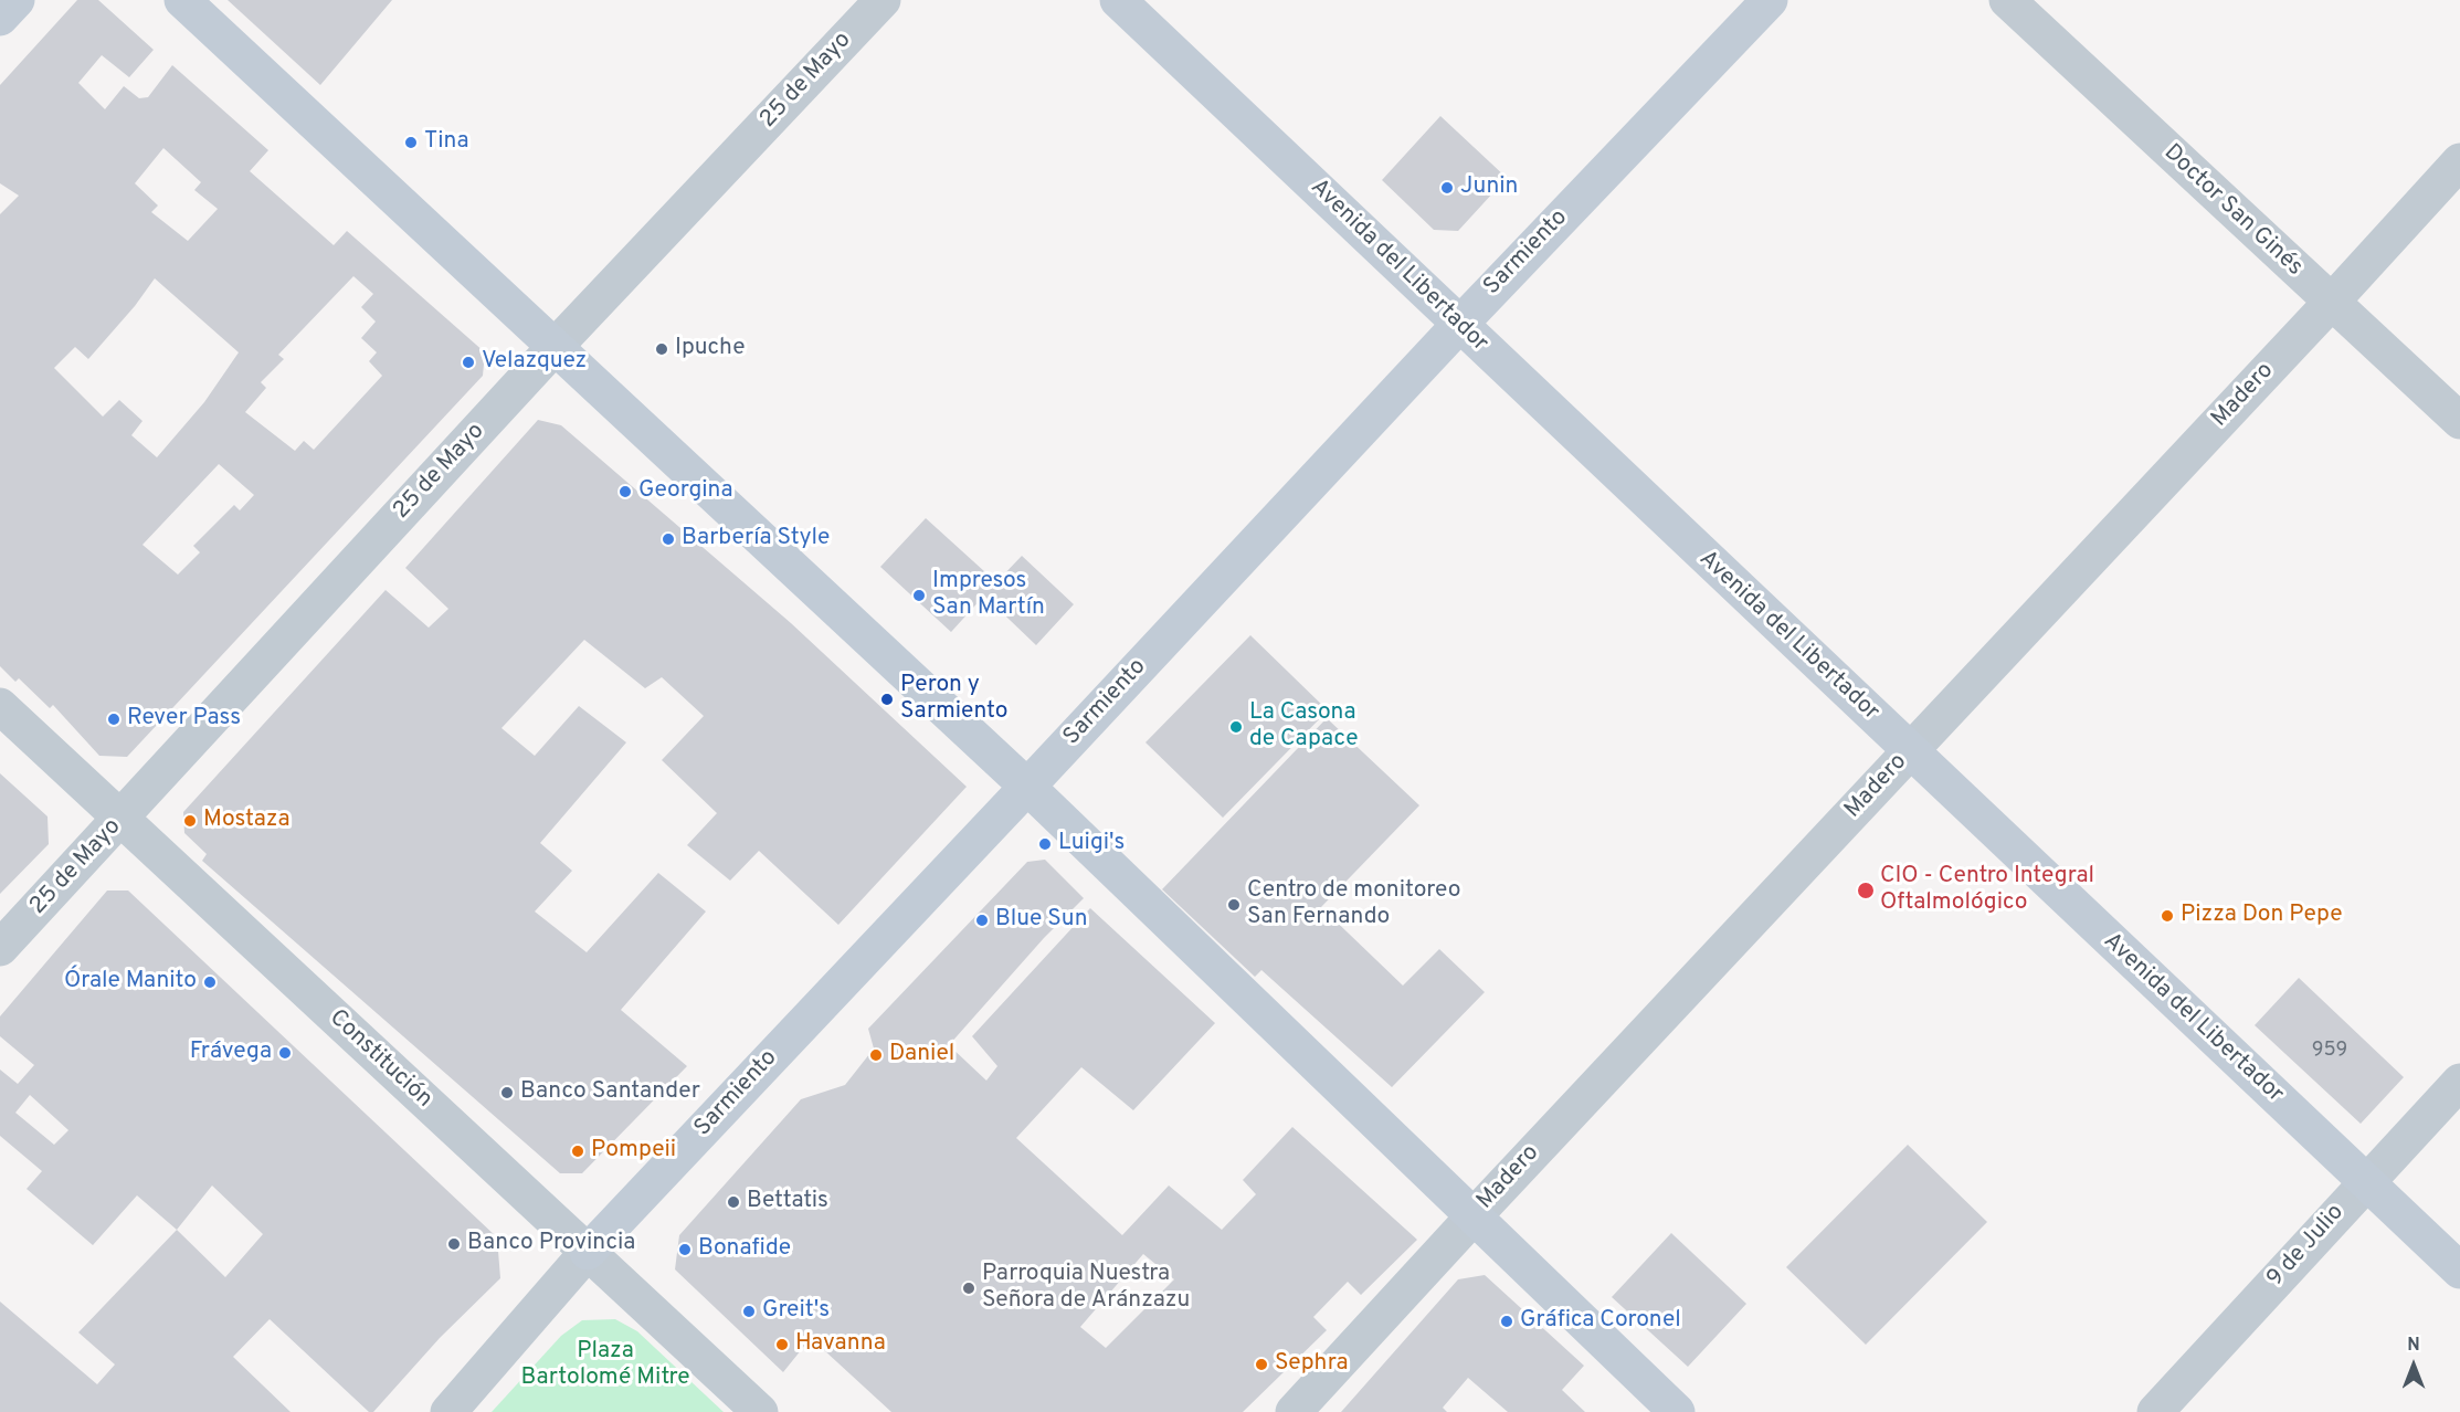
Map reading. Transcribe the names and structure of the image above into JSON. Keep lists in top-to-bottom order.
{
  "streets": {
    "main road": ["Sarmiento", "Avenida del Libertador"],
    "street": [
      "25 de Mayo",
      "Doctor San Ginés",
      "Madero",
      "Constitución",
      "9 de Julio"
    ]
  },
  "crossings": [
    ["25 de Mayo", "Constitución"],
    ["Doctor San Ginés", "Madero"],
    ["Sarmiento", "Avenida del Libertador"],
    ["Sarmiento", "Constitución"],
    ["Avenida del Libertador", "Madero"],
    ["Avenida del Libertador", "9 de Julio"]
  ],
  "parks": ["Plaza Bartolomé Mitre"],
  "places": [
    "Tina",
    "Junin",
    "Ipuche",
    "Velazquez",
    "Georgina",
    "Barbería Style",
    "Impresos San Martín",
    "Peron y Sarmiento",
    "Rever Pass",
    "La Casona de Capace",
    "Mostaza",
    "Luigi's",
    "CIO - Centro Integral Oftalmológico",
    "Centro de monitoreo San Fernando",
    "Pizza Don Pepe",
    "Blue Sun",
    "Órale Manito",
    "Frávega",
    "Daniel",
    "Banco Santander",
    "Pompeii",
    "Bettatis",
    "Banco Provincia",
    "Bonafide",
    "Parroquia Nuestra Señora de Aránzazu",
    "Greit's",
    "Gráfica Coronel",
    "Havanna",
    "Sephra"
  ],
  "house_numbers": ["959"],
  "north": "top"
}
